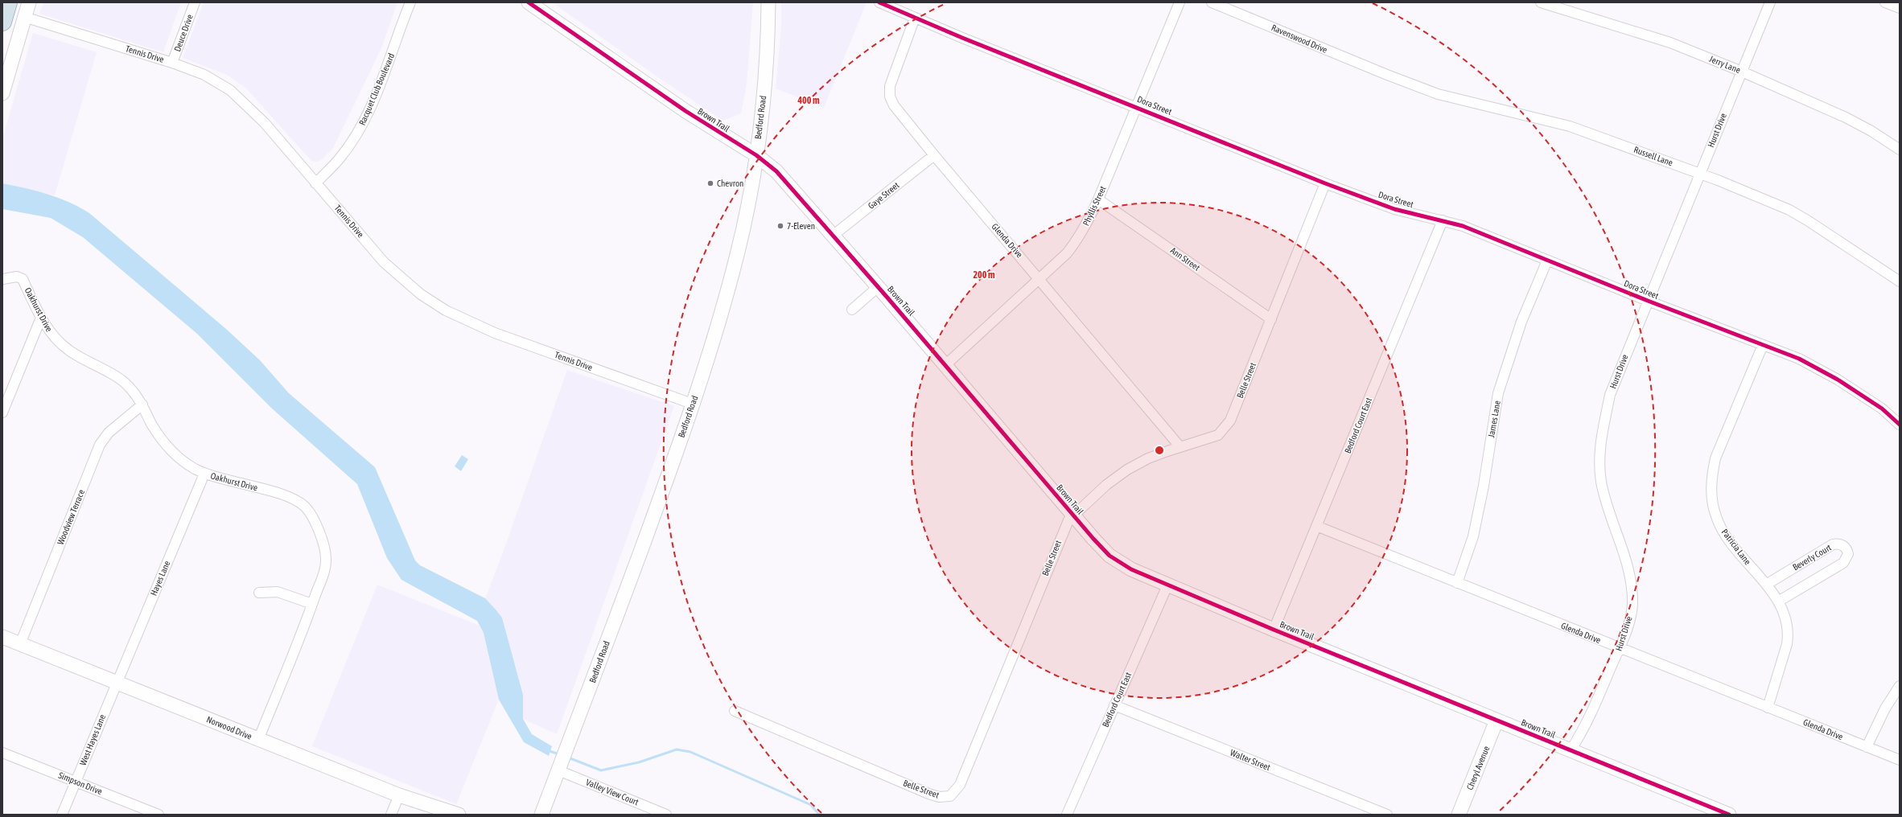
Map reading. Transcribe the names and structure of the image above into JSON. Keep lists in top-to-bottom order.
{
  "streets": {
    "street": [
      "Deuce Drive",
      "Ravenswood Drive",
      "Tennis Drive",
      "Jerry Lane",
      "Racquet Club Boulevard",
      "Dora Street",
      "Bedford Road",
      "Brown Trail",
      "Hurst Drive",
      "Russell Lane",
      "Gaye Street",
      "Phyllis Street",
      "Glenda Drive",
      "Ann Street",
      "Oakhurst Drive",
      "Belle Street",
      "James Lane",
      "Bedford Court East",
      "Woodview Terrace",
      "Patricia Lane",
      "Beverly Court",
      "Hayes Lane",
      "Norwood Drive",
      "West Hayes Lane",
      "Walter Street",
      "Cheryl Avenue",
      "Simpson Drive",
      "Valley View Court"
    ]
  },
  "crossings": [
    ["Deuce Drive", "Tennis Drive"],
    ["Ravenswood Drive", "Russell Lane"],
    ["Tennis Drive", "Racquet Club Boulevard"],
    ["Tennis Drive", "Bedford Road"],
    ["Jerry Lane", "Hurst Drive"],
    ["Dora Street", "Hurst Drive"],
    ["Dora Street", "Phyllis Street"],
    ["Dora Street", "Glenda Drive"],
    ["Dora Street", "Belle Street"],
    ["Dora Street", "James Lane"],
    ["Dora Street", "Bedford Court East"],
    ["Dora Street", "Patricia Lane"],
    ["Bedford Road", "Brown Trail"],
    ["Bedford Road", "Valley View Court"],
    ["Brown Trail", "Hurst Drive"],
    ["Brown Trail", "Gaye Street"],
    ["Brown Trail", "Phyllis Street"],
    ["Brown Trail", "Belle Street"],
    ["Brown Trail", "Bedford Court East"],
    ["Brown Trail", "Cheryl Avenue"],
    ["Hurst Drive", "Russell Lane"],
    ["Hurst Drive", "Glenda Drive"],
    ["Gaye Street", "Glenda Drive"],
    ["Phyllis Street", "Glenda Drive"],
    ["Phyllis Street", "Ann Street"],
    ["Glenda Drive", "Belle Street"],
    ["Glenda Drive", "James Lane"],
    ["Glenda Drive", "Bedford Court East"],
    ["Glenda Drive", "Patricia Lane"],
    ["Ann Street", "Belle Street"],
    ["Oakhurst Drive", "Woodview Terrace"],
    ["Oakhurst Drive", "Hayes Lane"],
    ["Oakhurst Drive", "Norwood Drive"],
    ["Bedford Court East", "Walter Street"],
    ["Woodview Terrace", "Norwood Drive"],
    ["Patricia Lane", "Beverly Court"],
    ["Hayes Lane", "Norwood Drive"],
    ["Hayes Lane", "West Hayes Lane"],
    ["Norwood Drive", "West Hayes Lane"],
    ["West Hayes Lane", "Simpson Drive"]
  ],
  "places": ["Chevron", "7-Eleven"],
  "rings": ["400 m", "200 m"]
}
